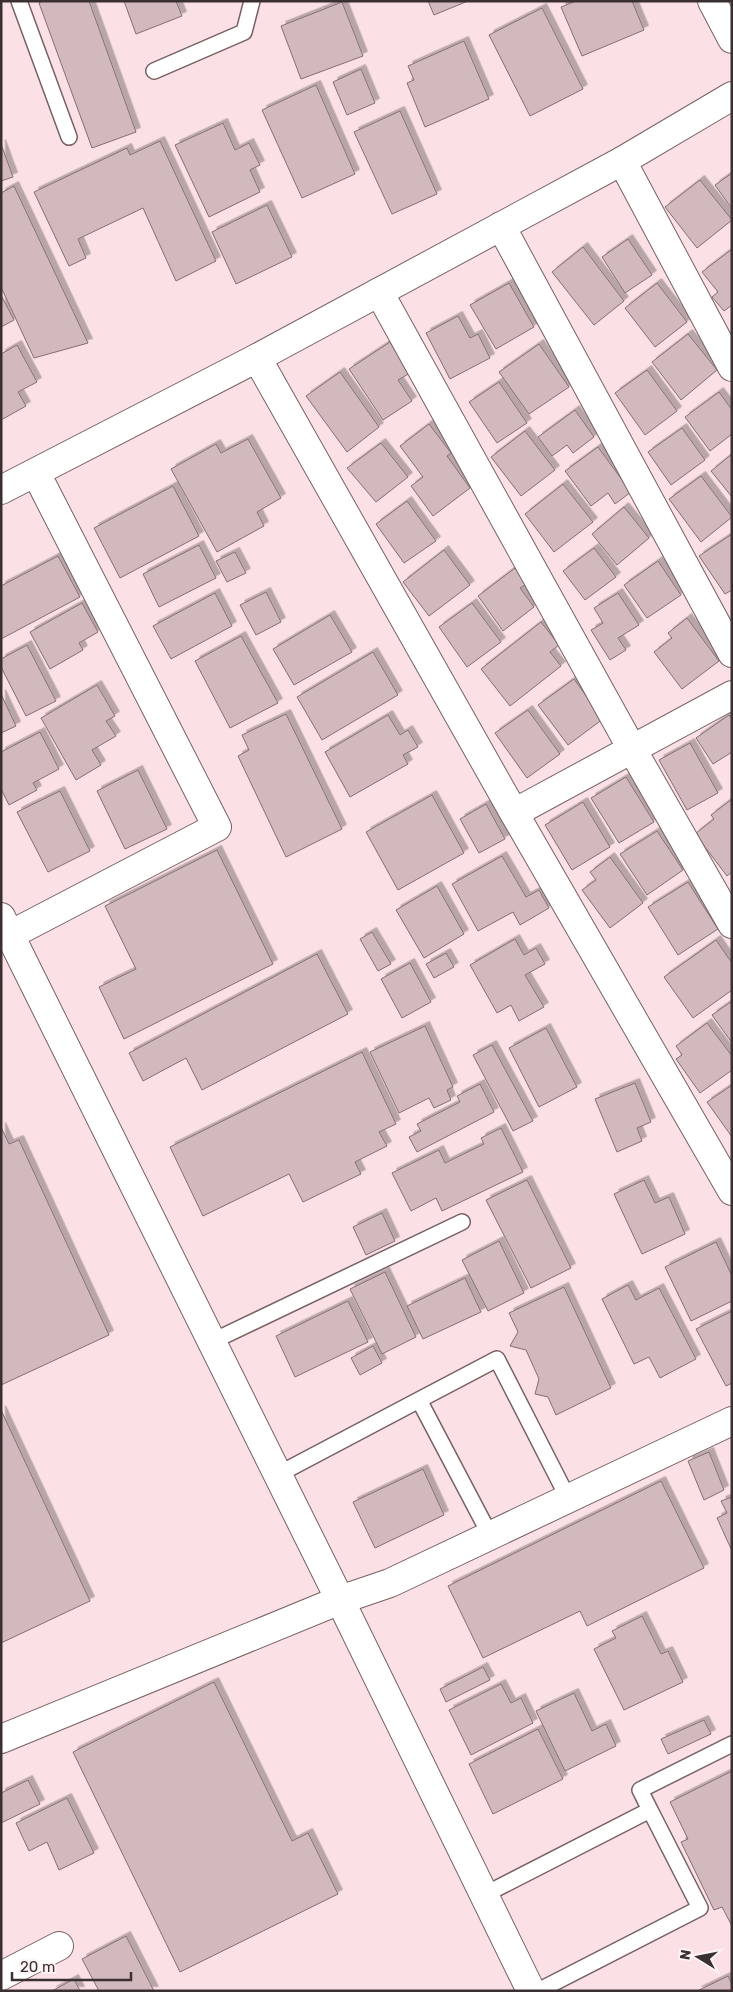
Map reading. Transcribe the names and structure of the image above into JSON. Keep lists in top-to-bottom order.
{
  "scale_bar": "20 m",
  "north": "left"
}
